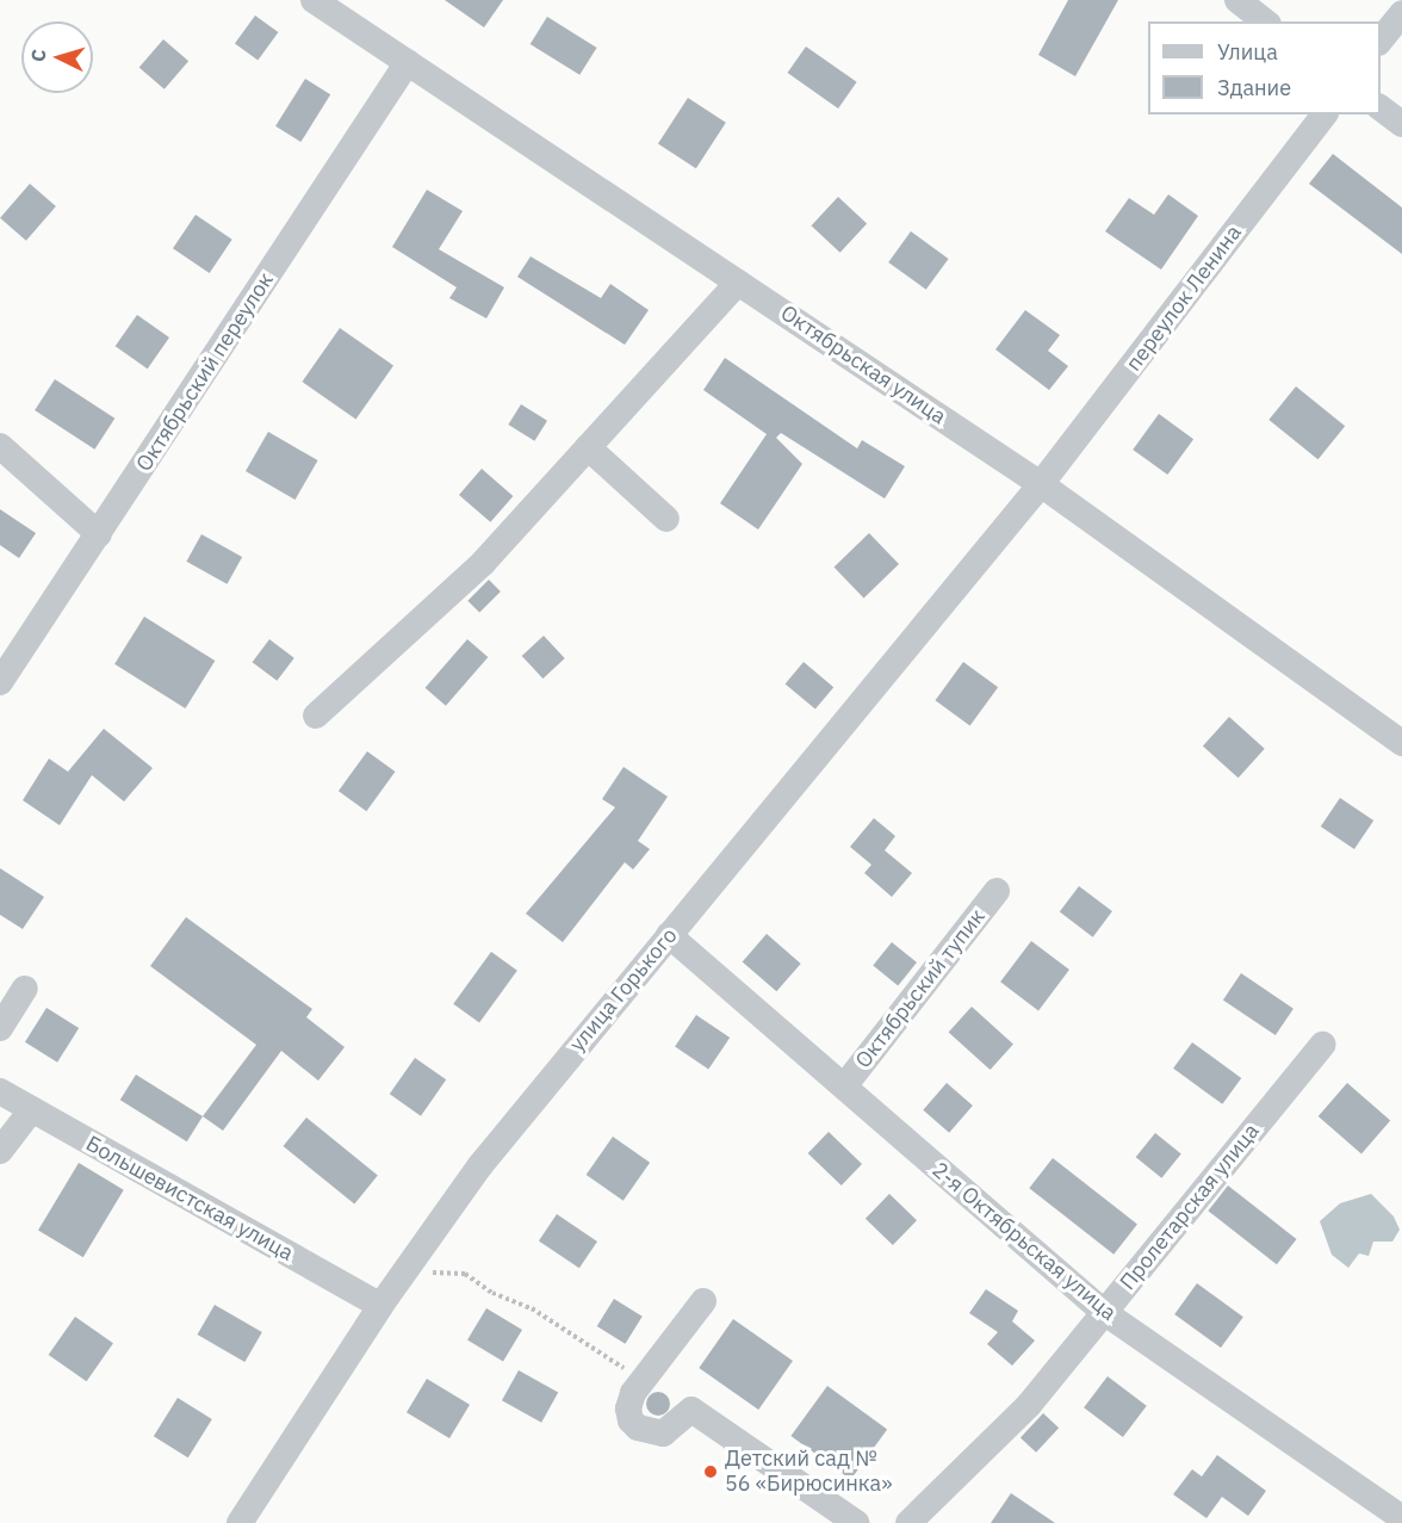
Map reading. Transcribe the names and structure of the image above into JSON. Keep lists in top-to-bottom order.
{
  "streets": {
    "street": [
      "переулок Ленина",
      "Октябрьская улица",
      "Октябрьский переулок",
      "Октябрьский тупик",
      "улица Горького",
      "Большевистская улица",
      "Пролетарская улица",
      "2-я Октябрьская улица"
    ]
  },
  "crossings": [
    ["переулок Ленина", "Октябрьская улица"],
    ["переулок Ленина", "улица Горького"],
    ["Октябрьская улица", "Октябрьский переулок"],
    ["Октябрьская улица", "улица Горького"],
    ["Октябрьский тупик", "2-я Октябрьская улица"],
    ["улица Горького", "Большевистская улица"],
    ["улица Горького", "2-я Октябрьская улица"],
    ["Пролетарская улица", "2-я Октябрьская улица"]
  ],
  "places": ["Детский сад № 56 «Бирюсинка»"],
  "legend": ["Улица", "Здание"],
  "north": "left"
}
